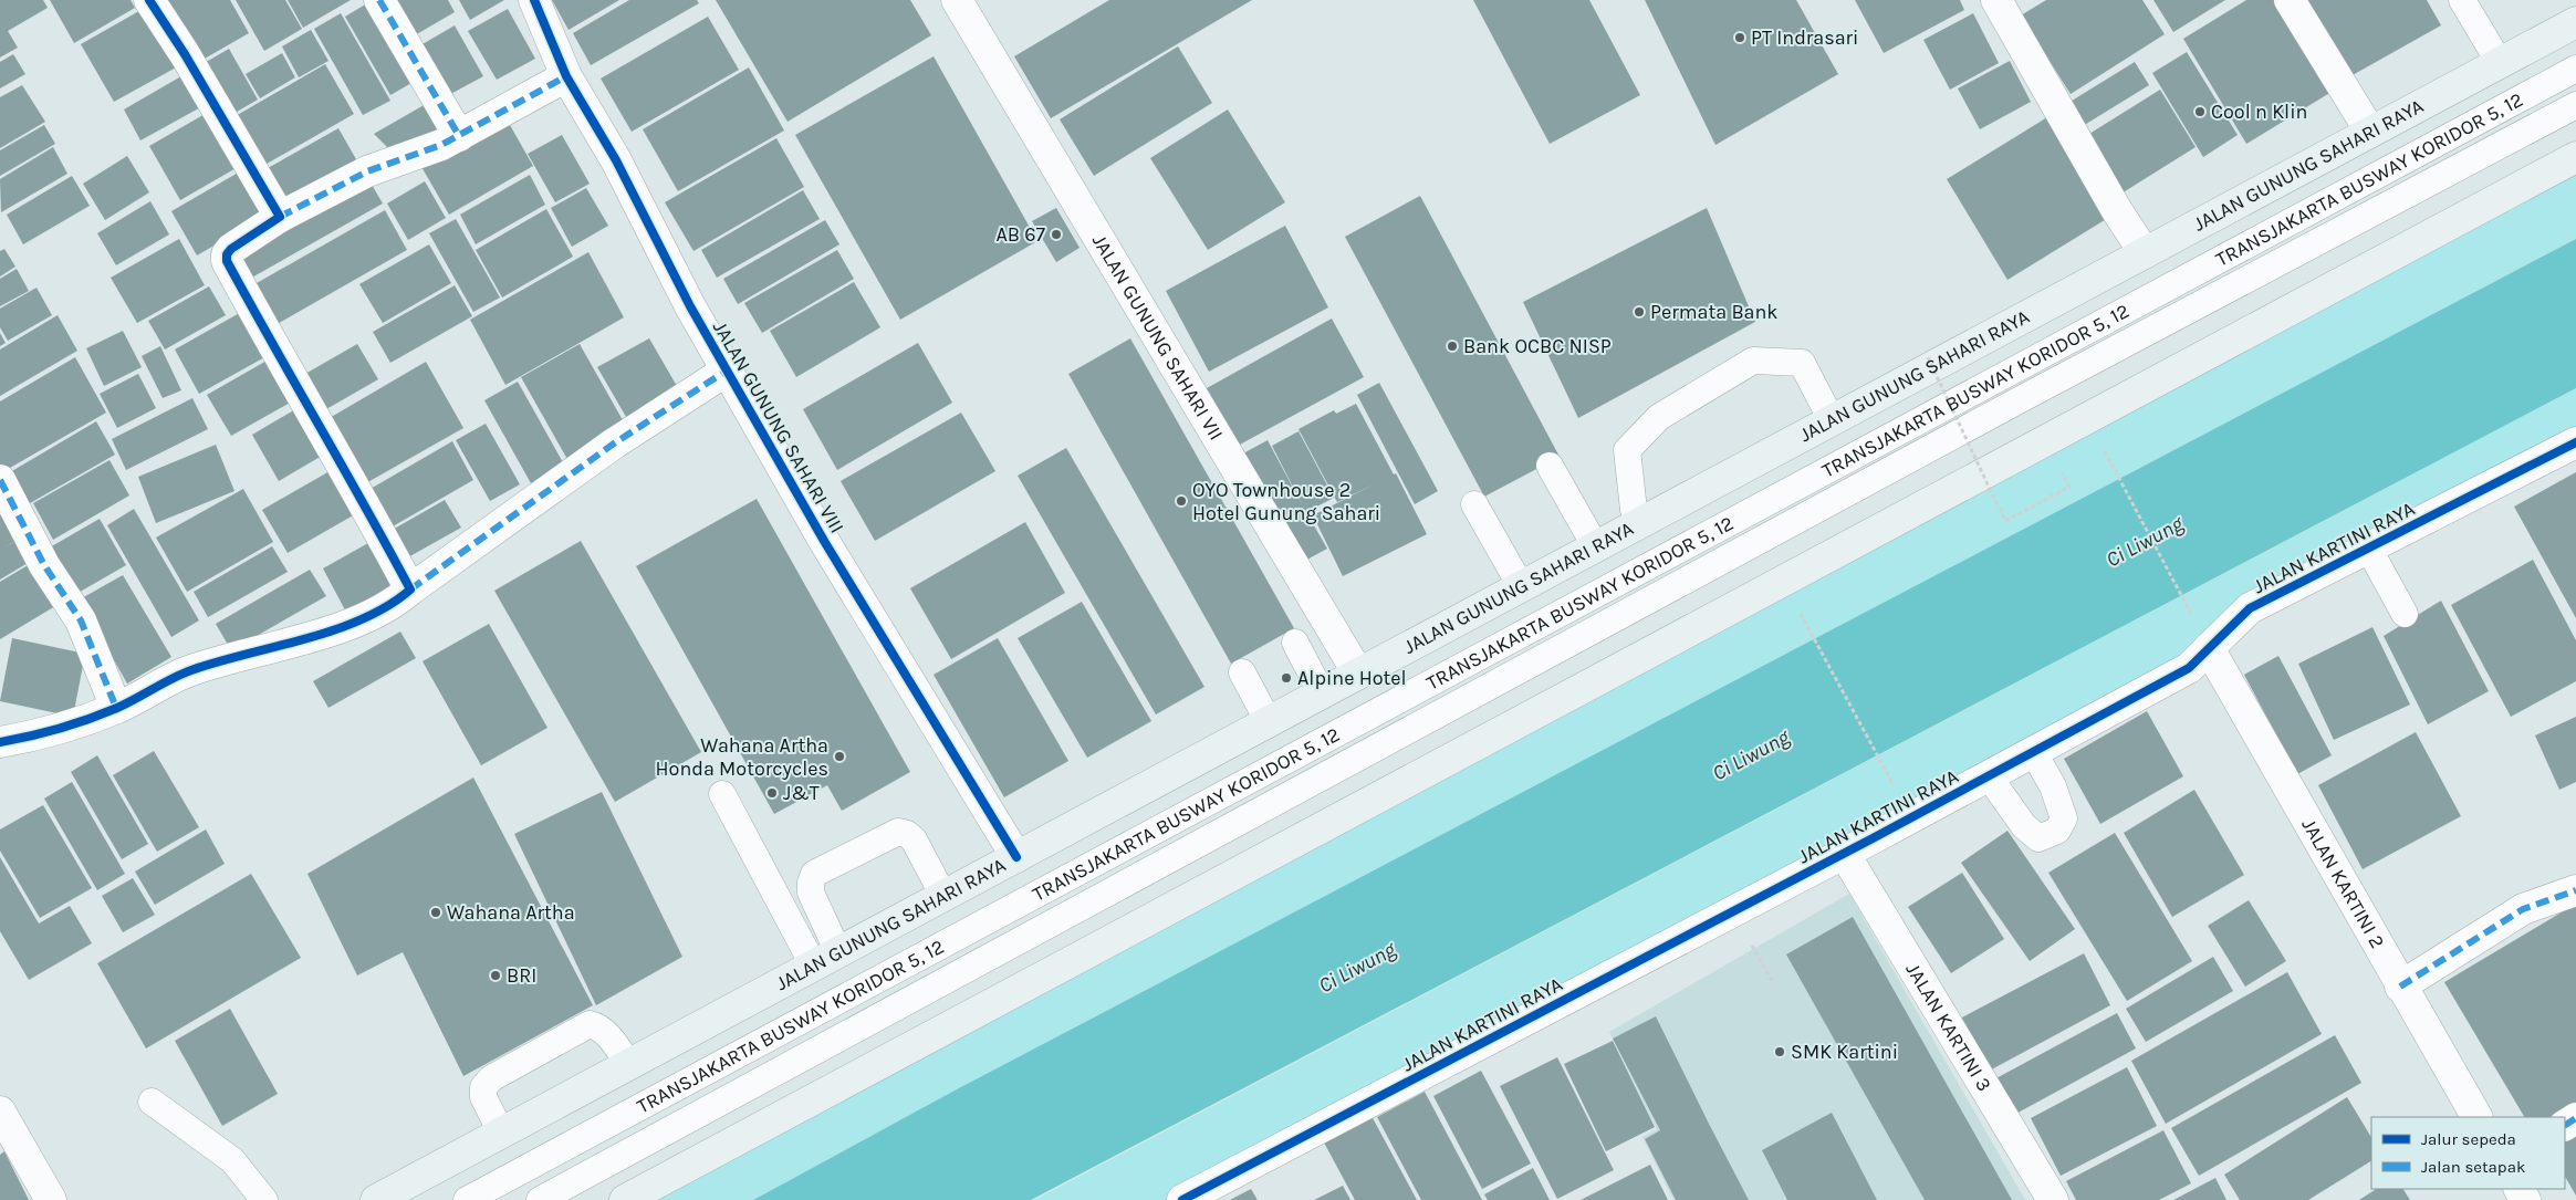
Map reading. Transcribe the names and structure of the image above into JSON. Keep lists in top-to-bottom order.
{
  "streets": {
    "main road": ["JALAN GUNUNG SAHARI RAYA"],
    "street": [
      "JALAN GUNUNG SAHARI VII",
      "JALAN GUNUNG SAHARI VIII",
      "JALAN KARTINI RAYA",
      "JALAN KARTINI 2",
      "JALAN KARTINI 3"
    ],
    "lane": ["TRANSJAKARTA BUSWAY KORIDOR 5, 12"]
  },
  "crossings": [
    ["JALAN GUNUNG SAHARI RAYA", "JALAN GUNUNG SAHARI VII"],
    ["JALAN GUNUNG SAHARI RAYA", "JALAN GUNUNG SAHARI VIII"],
    ["JALAN KARTINI RAYA", "JALAN KARTINI 2"],
    ["JALAN KARTINI RAYA", "JALAN KARTINI 3"]
  ],
  "water": ["Ci Liwung"],
  "places": [
    "PT Indrasari",
    "Cool n Klin",
    "AB 67",
    "Permata Bank",
    "Bank OCBC NISP",
    "OYO Townhouse 2 Hotel Gunung Sahari",
    "Alpine Hotel",
    "Wahana Artha Honda Motorcycles",
    "J&T",
    "Wahana Artha",
    "BRI",
    "SMK Kartini"
  ],
  "legend": ["Jalur sepeda", "Jalan setapak"]
}
